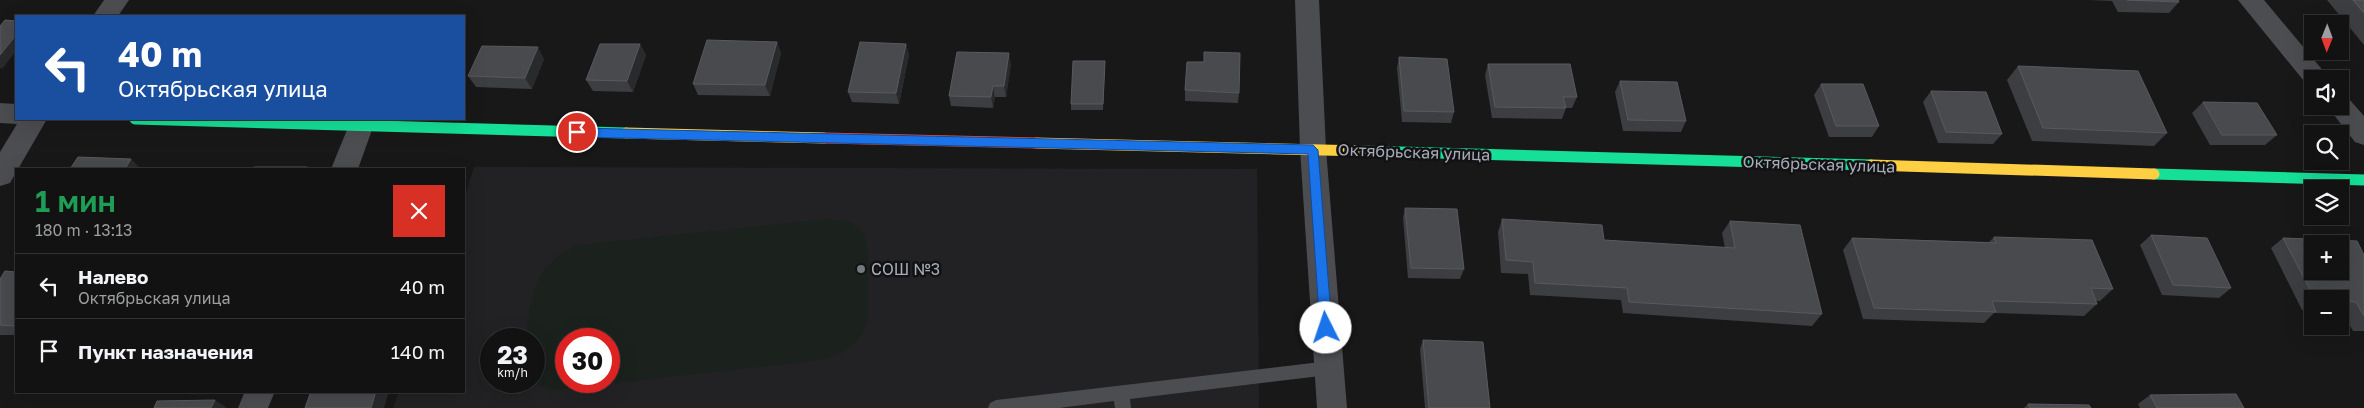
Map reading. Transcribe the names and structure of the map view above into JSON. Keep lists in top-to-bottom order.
{
  "streets": {
    "street": ["Октябрьская улица"]
  },
  "places": ["СОШ №3"],
  "north": "bottom",
  "page": {
    "map_buttons": ["+", "−"],
    "turn": ["40 m", "Октябрьская улица"],
    "heading": ["1 мин", "180 m · 13:13"],
    "list": [
      {
        "name": "Налево",
        "note": "Октябрьская улица",
        "value": "40 m"
      },
      {
        "name": "Пункт назначения",
        "value": "140 m"
      }
    ],
    "speed": "23 km/h",
    "limit": "30"
  }
}
